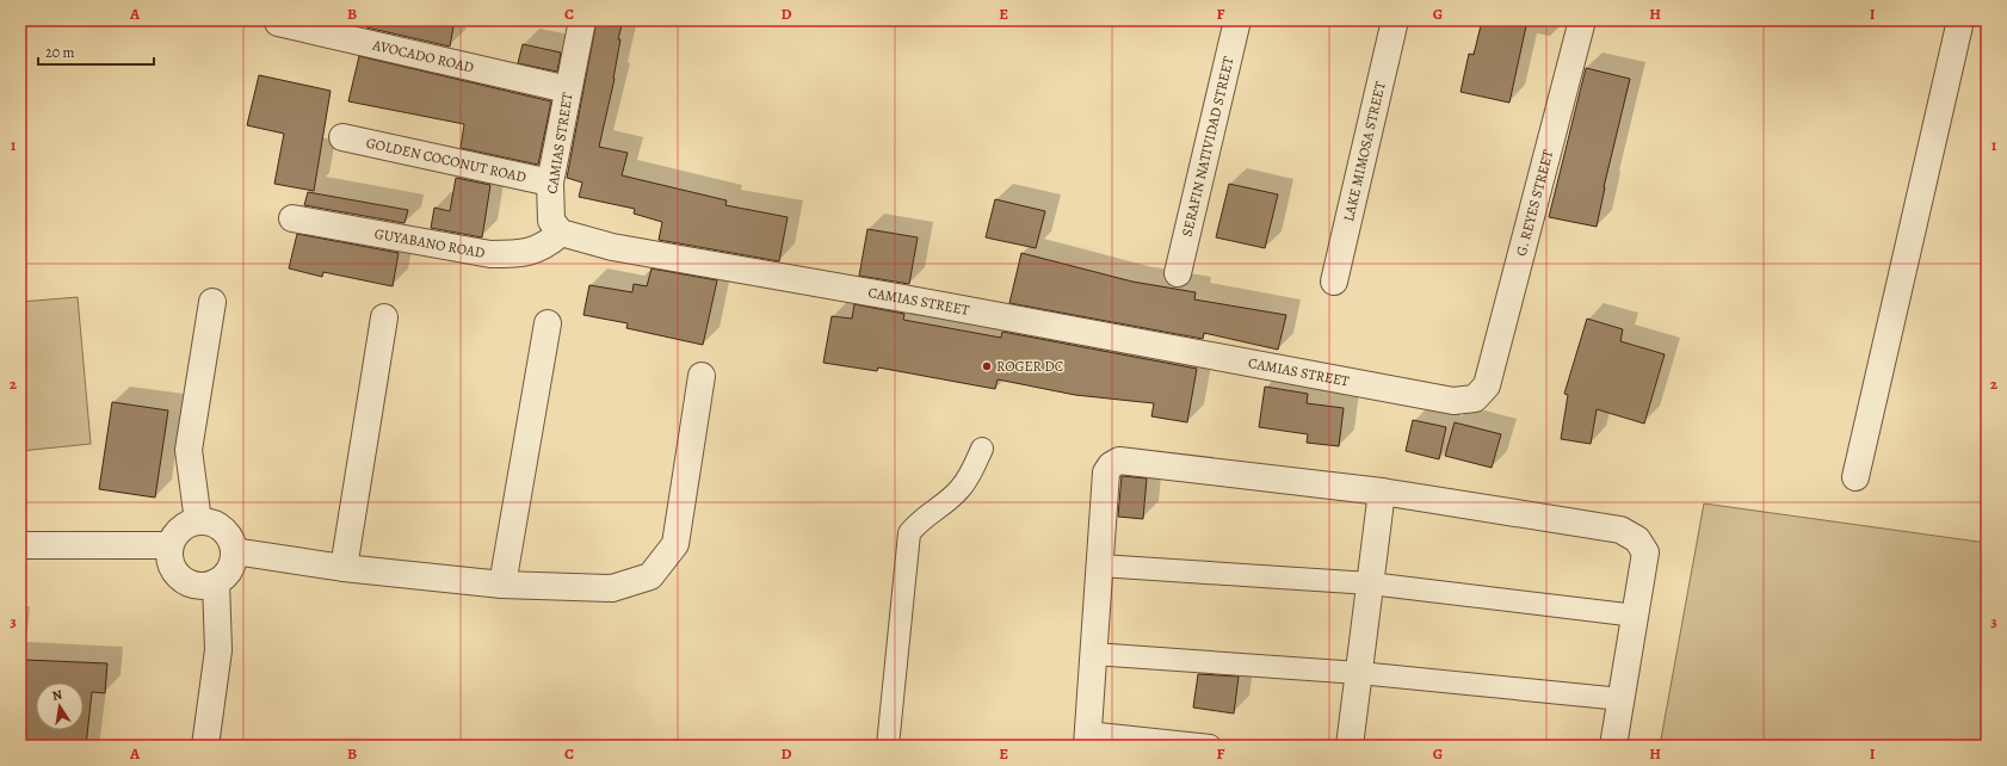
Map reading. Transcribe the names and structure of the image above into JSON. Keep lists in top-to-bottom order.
{
  "streets": {
    "street": [
      "AVOCADO ROAD",
      "CAMIAS STREET",
      "SERAFIN NATIVIDAD STREET",
      "LAKE MIMOSA STREET",
      "GOLDEN COCONUT ROAD",
      "G. REYES STREET",
      "GUYABANO ROAD"
    ]
  },
  "crossings": [
    ["AVOCADO ROAD", "CAMIAS STREET"],
    ["CAMIAS STREET", "GOLDEN COCONUT ROAD"],
    ["CAMIAS STREET", "G. REYES STREET"],
    ["CAMIAS STREET", "GUYABANO ROAD"]
  ],
  "places": ["ROGER DC"],
  "scale_bar": "20 m",
  "north": "top",
  "grid": {
    "columns": [
      "A",
      "B",
      "C",
      "D",
      "E",
      "F",
      "G",
      "H",
      "I"
    ],
    "rows": ["1", "2", "3"]
  }
}
